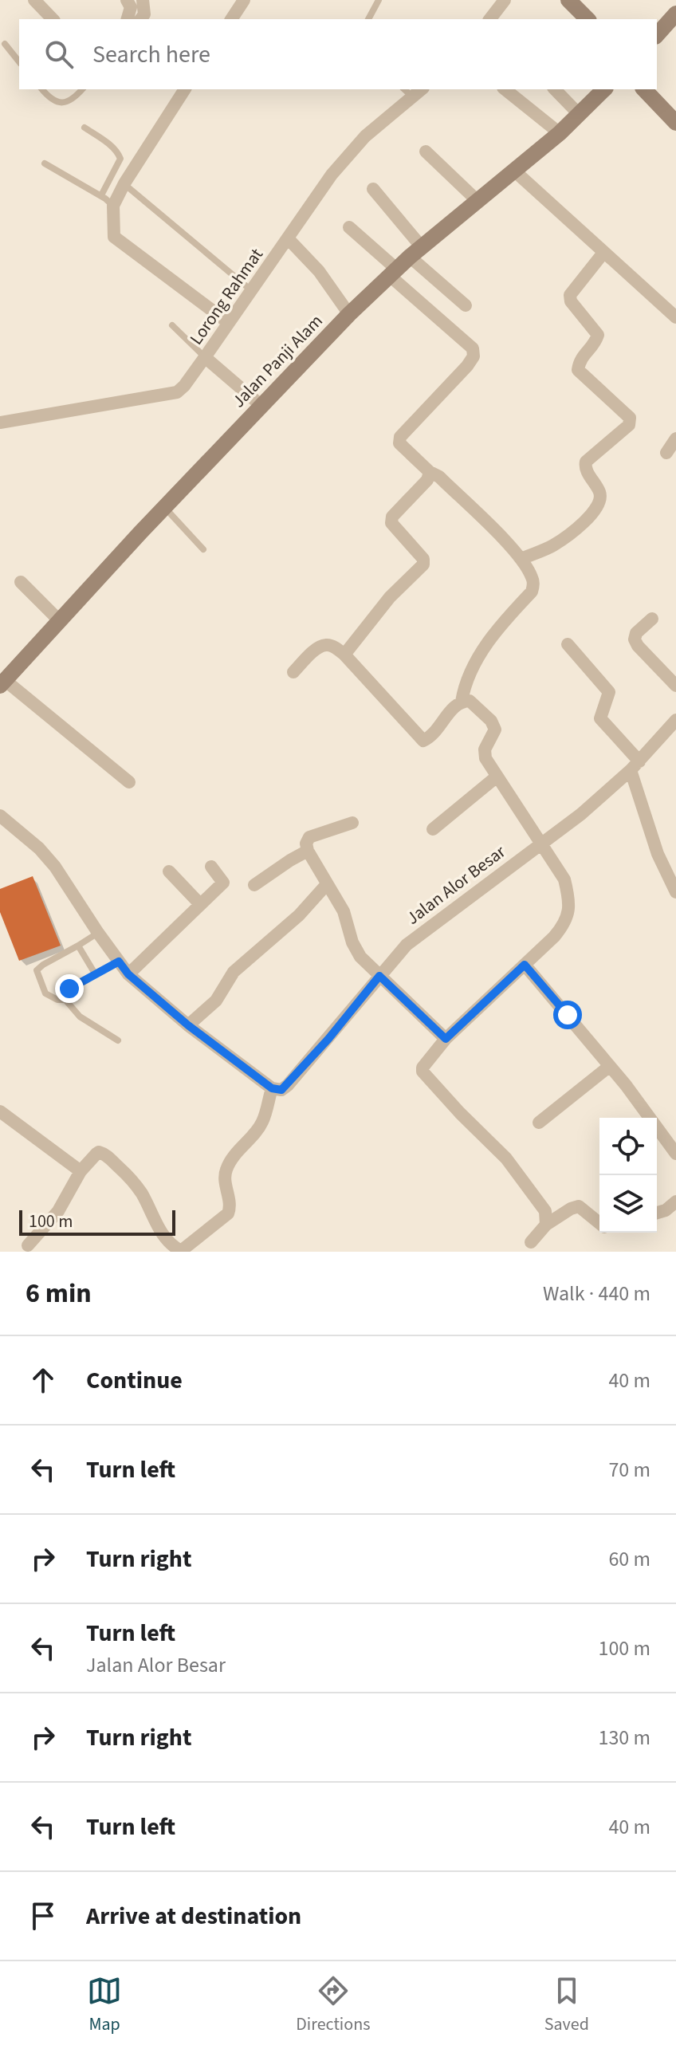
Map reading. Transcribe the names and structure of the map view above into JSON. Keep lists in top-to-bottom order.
{
  "streets": {
    "main road": ["Jalan Panji Alam"],
    "street": ["Lorong Rahmat", "Jalan Alor Besar"]
  },
  "scale_bar": "100 m",
  "page": {
    "search": "Search here",
    "scale": "100 m",
    "heading": ["6 min", "Walk · 440 m"],
    "list": [
      ["Continue", "40 m"],
      ["Turn left", "70 m"],
      ["Turn right", "60 m"],
      ["Turn left", "Jalan Alor Besar", "100 m"],
      ["Turn right", "130 m"],
      ["Turn left", "40 m"],
      "Arrive at destination"
    ],
    "nav": ["Map", "Directions", "Saved"]
  }
}
